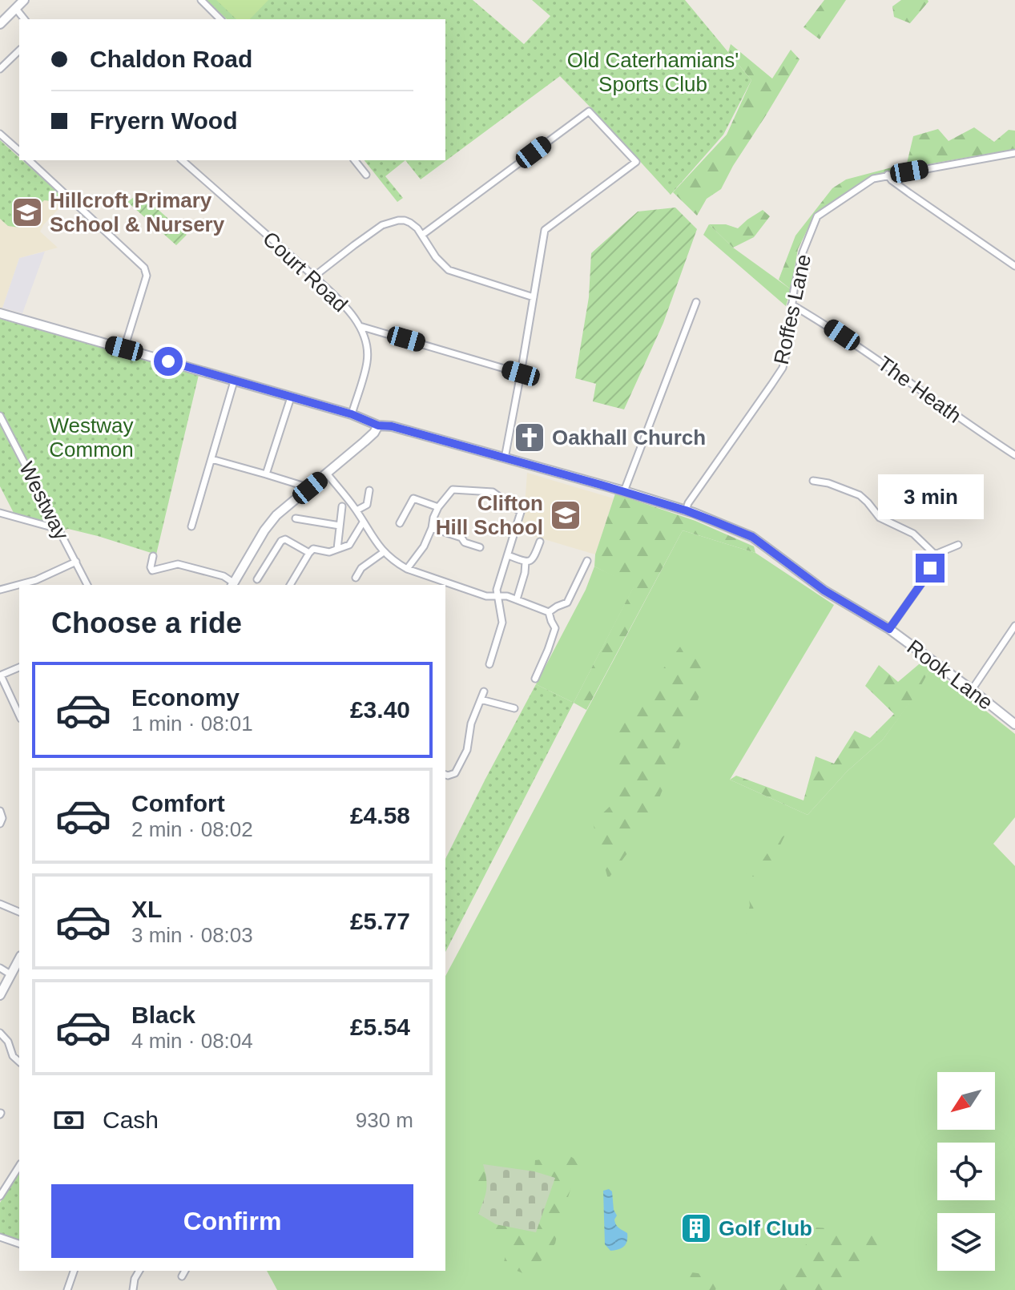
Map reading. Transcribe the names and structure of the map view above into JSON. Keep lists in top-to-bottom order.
{
  "streets": {
    "main road": ["Rook Lane"],
    "street": [
      "Court Road",
      "Roffes Lane",
      "The Heath",
      "Westway"
    ]
  },
  "crossings": [
    ["Court Road", "Rook Lane"],
    ["Roffes Lane", "The Heath"],
    ["Roffes Lane", "Rook Lane"]
  ],
  "parks": ["Old Caterhamians' Sports Club", "Westway Common"],
  "places": {
    "school or university": ["Hillcroft Primary School & Nursery", "Clifton Hill School"],
    "church": ["Oakhall Church"],
    "building": ["Golf Club"]
  },
  "north": "bottom left",
  "page": {
    "banner": ["Chaldon Road", "Fryern Wood"],
    "bubble": "3 min",
    "heading": "Choose a ride",
    "list": [
      {
        "name": "Economy",
        "note": "1 min · 08:01",
        "value": "£3.40"
      },
      {
        "name": "Comfort",
        "note": "2 min · 08:02",
        "value": "£4.58"
      },
      {
        "name": "XL",
        "note": "3 min · 08:03",
        "value": "£5.77"
      },
      {
        "name": "Black",
        "note": "4 min · 08:04",
        "value": "£5.54"
      }
    ],
    "pay": ["Cash", "930 m"],
    "buttons": "Confirm"
  }
}
